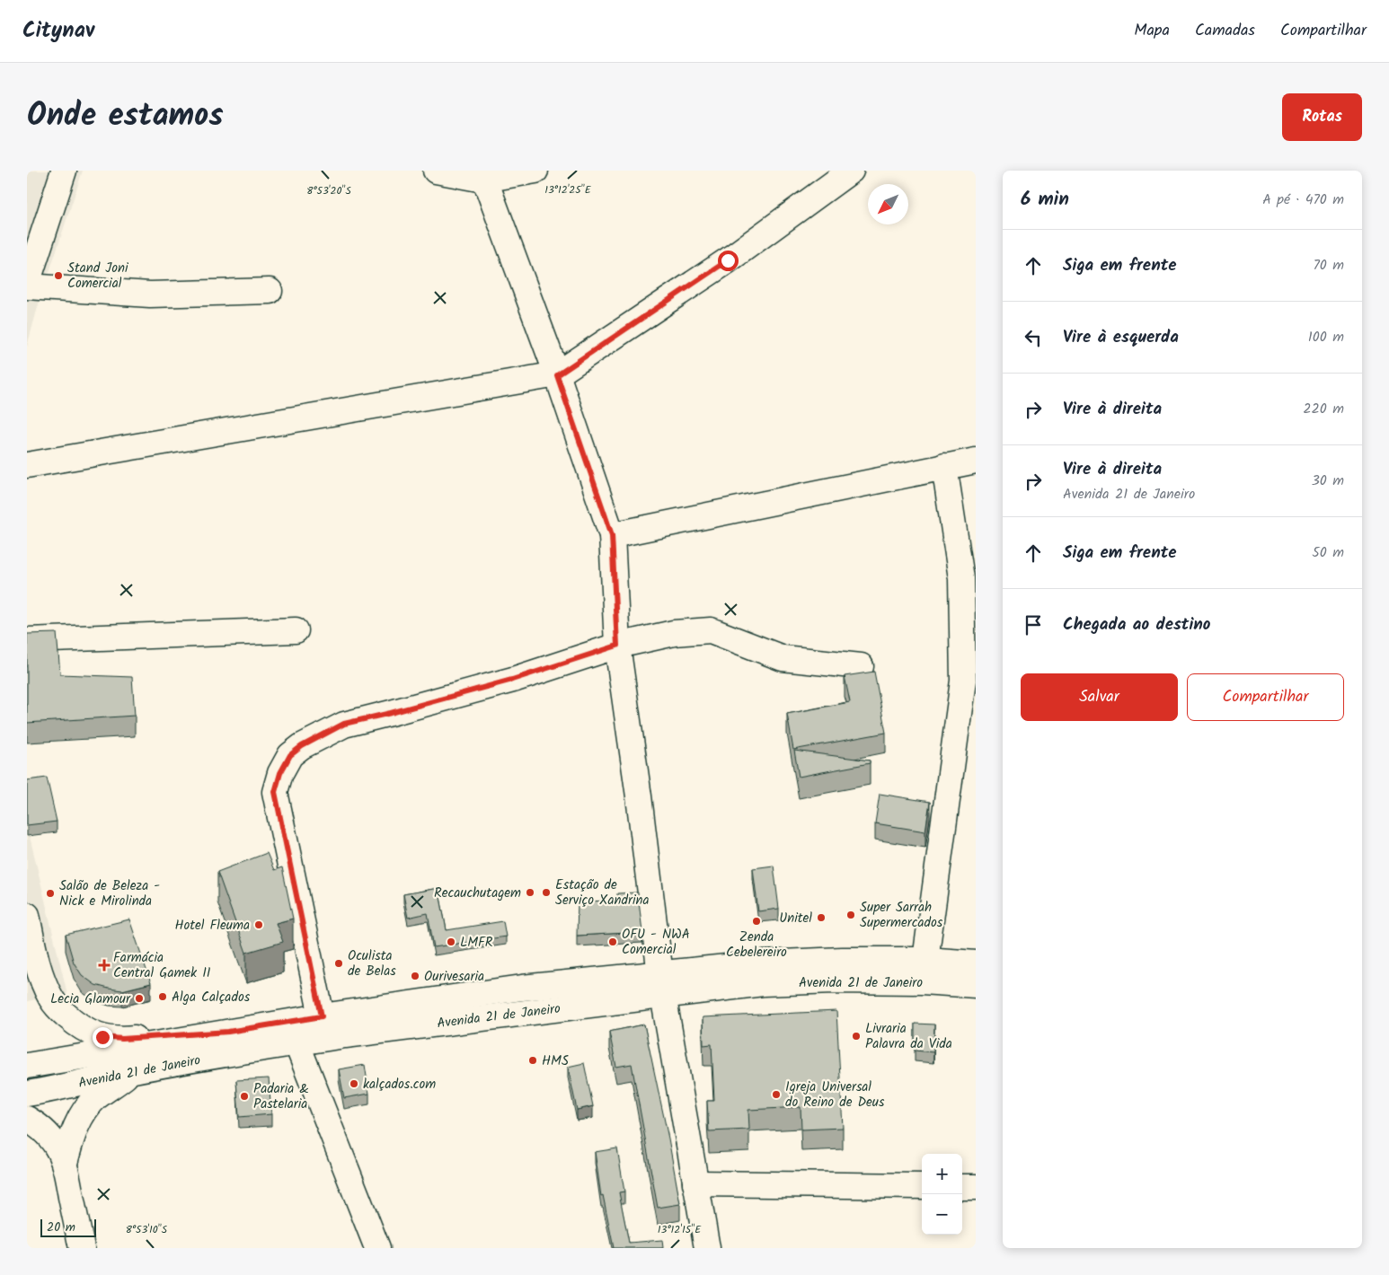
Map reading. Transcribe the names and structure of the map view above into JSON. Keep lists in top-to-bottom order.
{
  "streets": {
    "street": ["Avenida 21 de Janeiro"]
  },
  "places": {
    "other": [
      "Stand Joni Comercial",
      "Recauchutagem",
      "Estação de Serviço Xandrina",
      "Salão de Beleza - Nick e Mirolinda",
      "Super Sarrah Supermercados",
      "Unitel",
      "Zenda Cebelereiro",
      "Hotel Fleuma",
      "LMFR",
      "OFU - NWA Comercial",
      "Oculista de Belas",
      "Ourivesaria",
      "Alga Calçados",
      "Lecia Glamour",
      "Livraria Palavra da Vida",
      "HMS",
      "kalçados.com",
      "Igreja Universal do Reino de Deus",
      "Padaria & Pastelaria"
    ],
    "health": ["Farmácia Central Gamek II"]
  },
  "scale_bar": "20 m",
  "north": "bottom left",
  "page": {
    "header": "Citynav",
    "nav": ["Mapa", "Camadas", "Compartilhar"],
    "title": "Onde estamos",
    "buttons": [
      "Rotas",
      ["Salvar", "Compartilhar"]
    ],
    "heading": ["6 min", "A pé · 470 m"],
    "list": [
      ["Siga em frente", "70 m"],
      ["Vire à esquerda", "100 m"],
      ["Vire à direita", "220 m"],
      ["Vire à direita", "Avenida 21 de Janeiro", "30 m"],
      ["Siga em frente", "50 m"],
      "Chegada ao destino"
    ],
    "map_buttons": ["+", "−"],
    "scale": "20 m"
  },
  "coordinates": [
    "13°12'25\"E",
    "8°53'20\"S",
    "8°53'10\"S",
    "13°12'15\"E"
  ]
}
